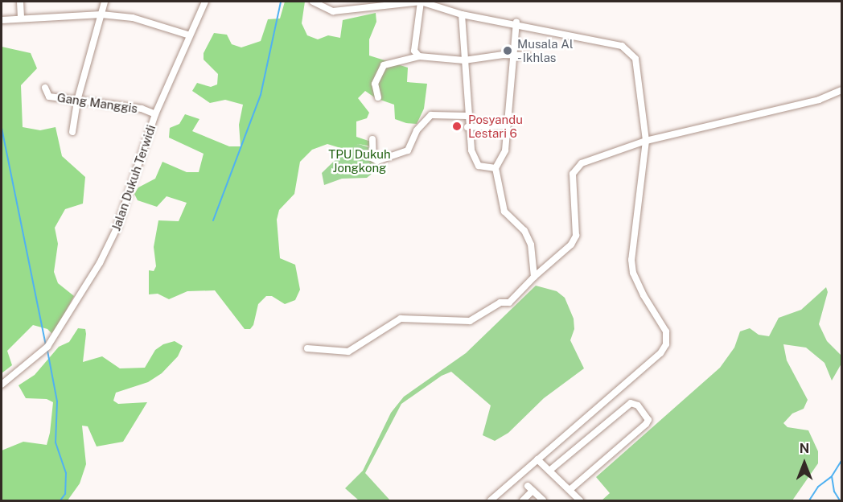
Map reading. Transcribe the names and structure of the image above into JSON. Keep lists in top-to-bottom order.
{
  "streets": {
    "street": ["Gang Manggis", "Jalan Dukuh Terwidi"]
  },
  "crossings": [
    ["Gang Manggis", "Jalan Dukuh Terwidi"]
  ],
  "parks": ["TPU Dukuh Jongkong"],
  "places": ["Musala Al - Ikhlas", "Posyandu Lestari 6"],
  "north": "top"
}
